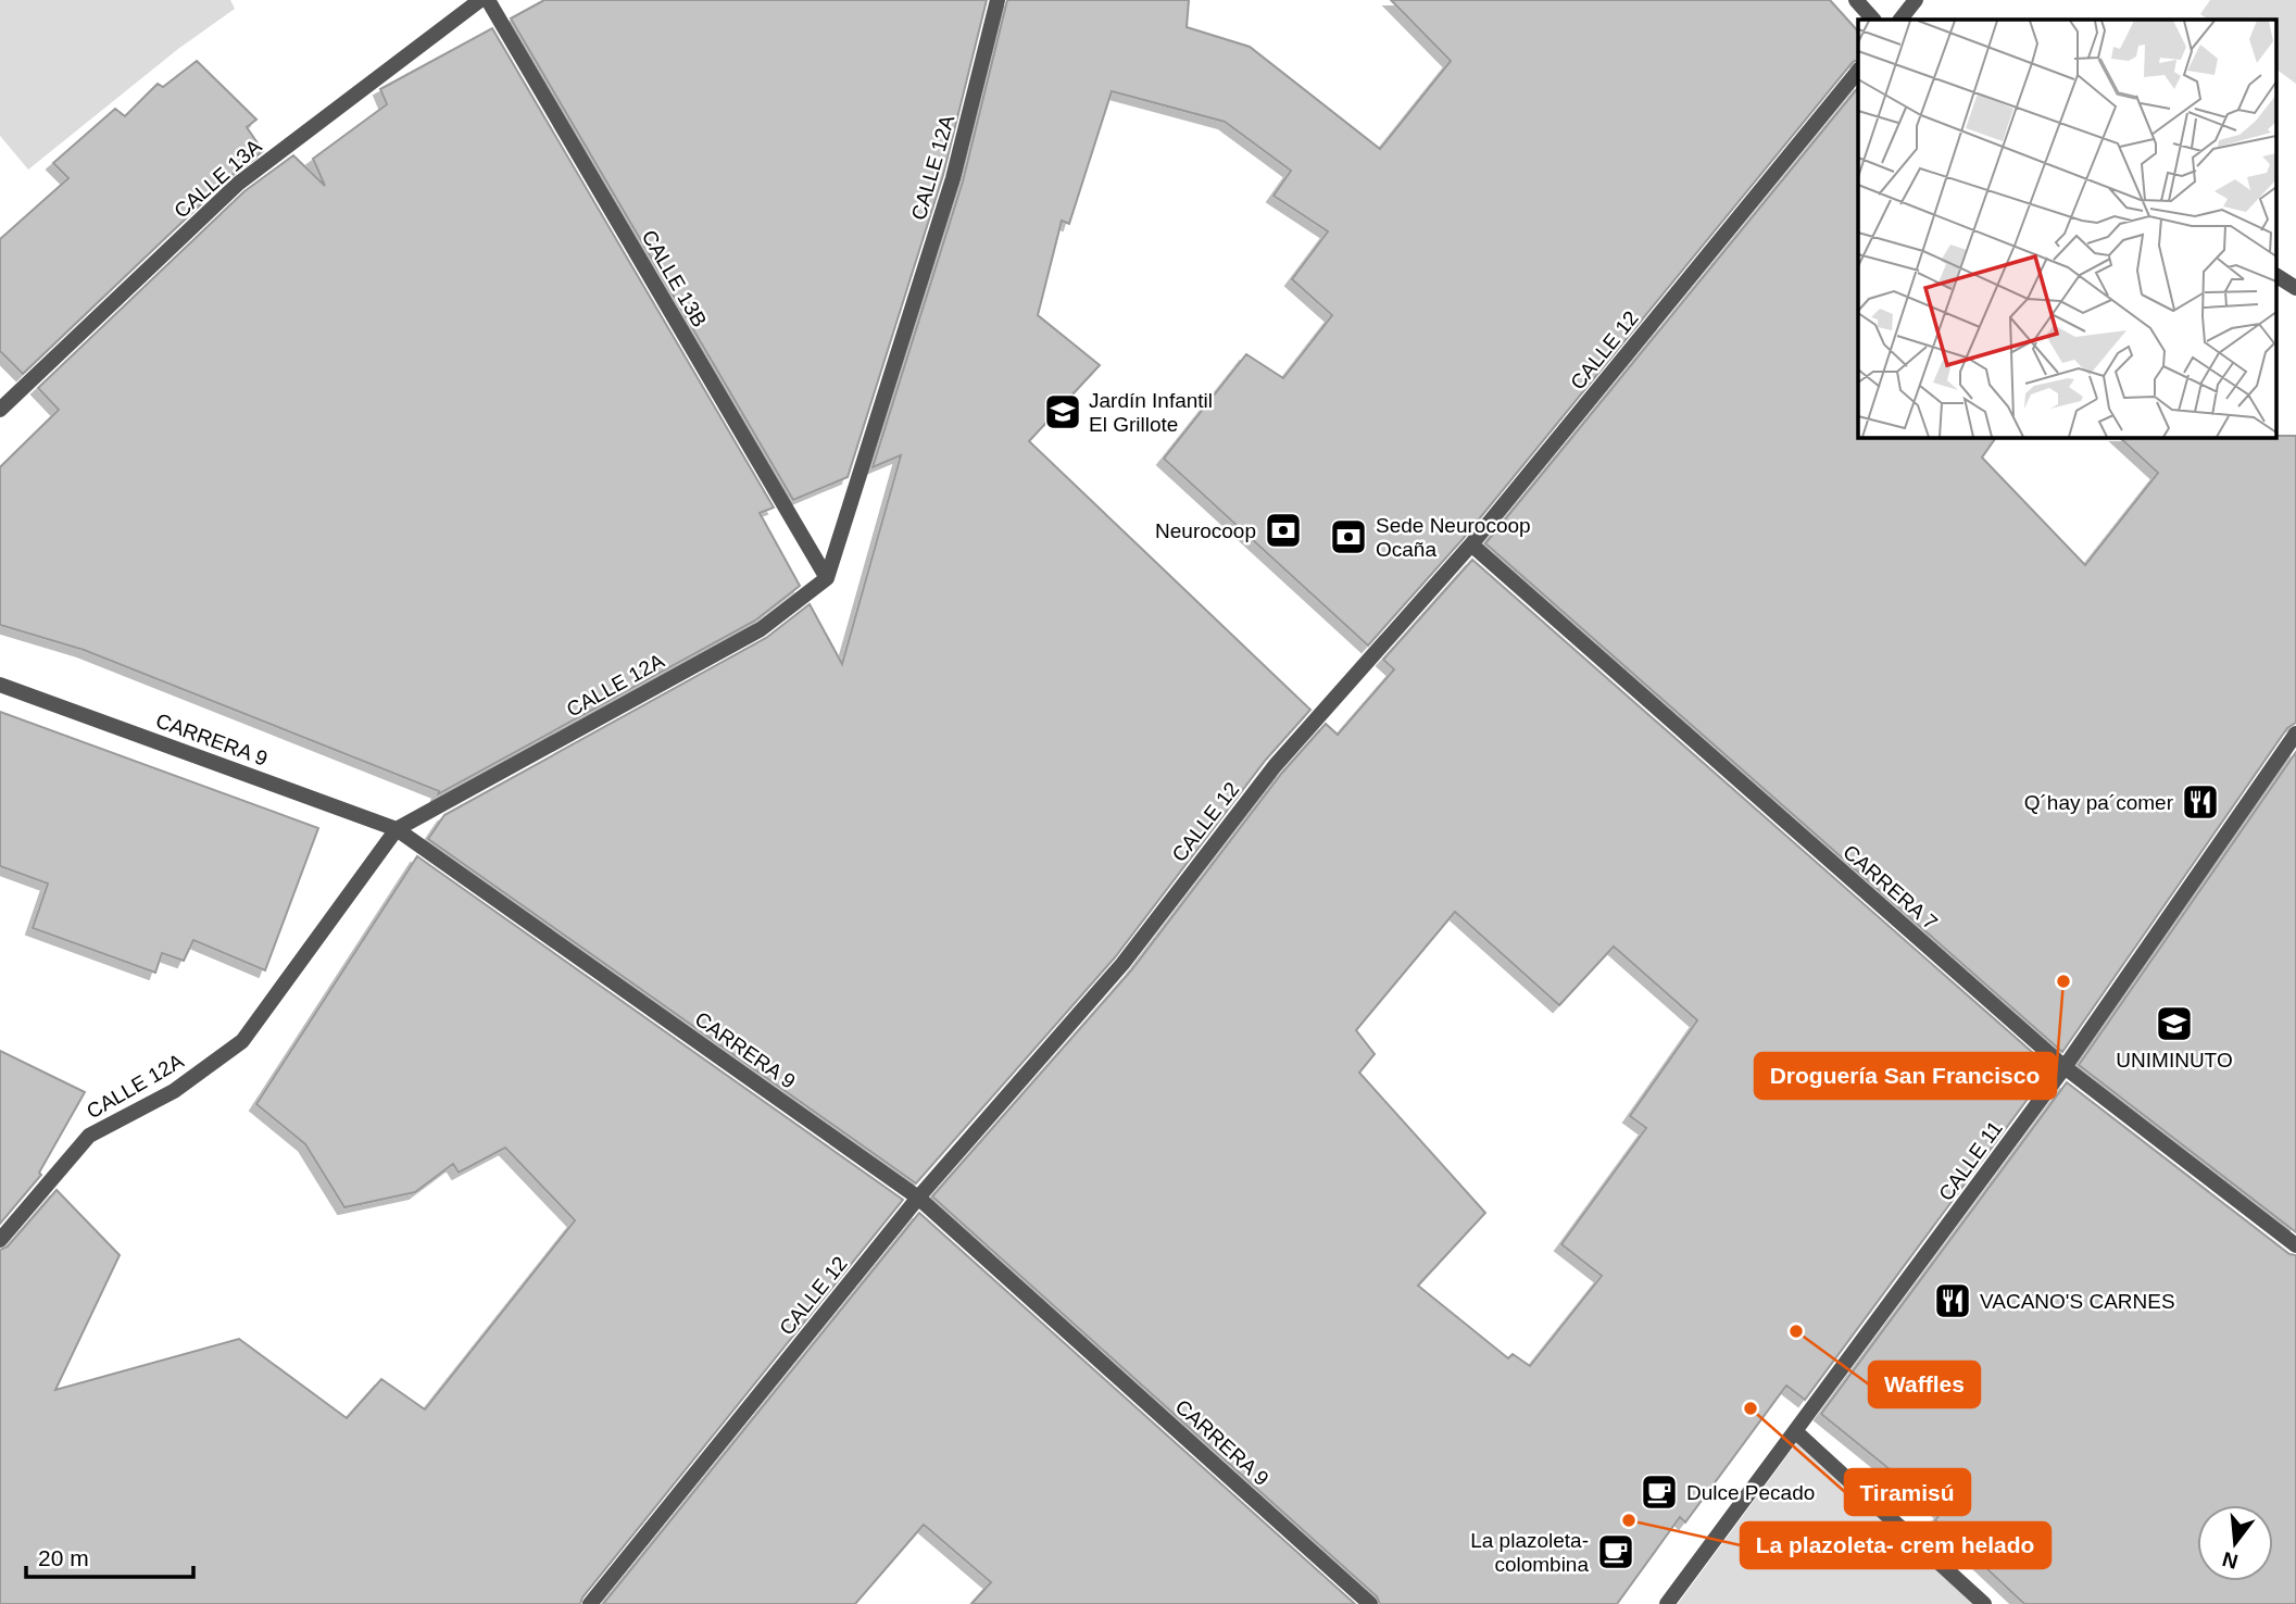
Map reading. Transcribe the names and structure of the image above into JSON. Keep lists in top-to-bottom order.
{
  "streets": {
    "street": [
      "CALLE 12A",
      "CALLE 13A",
      "CALLE 13B",
      "CALLE 12",
      "CARRERA 9",
      "CARRERA 7",
      "CALLE 11"
    ]
  },
  "crossings": [
    ["CALLE 12A", "CALLE 13B"],
    ["CALLE 12A", "CARRERA 9"],
    ["CALLE 12", "CARRERA 9"],
    ["CALLE 12", "CARRERA 7"],
    ["CARRERA 7", "CALLE 11"]
  ],
  "places": {
    "school or university": ["Jardín Infantil El Grillote", "UNIMINUTO"],
    "bank": ["Neurocoop", "Sede Neurocoop Ocaña"],
    "restaurant": ["Q´hay pa´comer", "VACANO'S CARNES"],
    "other": [
      "Droguería San Francisco",
      "Waffles",
      "Tiramisú",
      "La plazoleta- crem helado"
    ],
    "cafe": ["Dulce Pecado", "La plazoleta- colombina"]
  },
  "scale_bar": "20 m",
  "north": "bottom"
}
